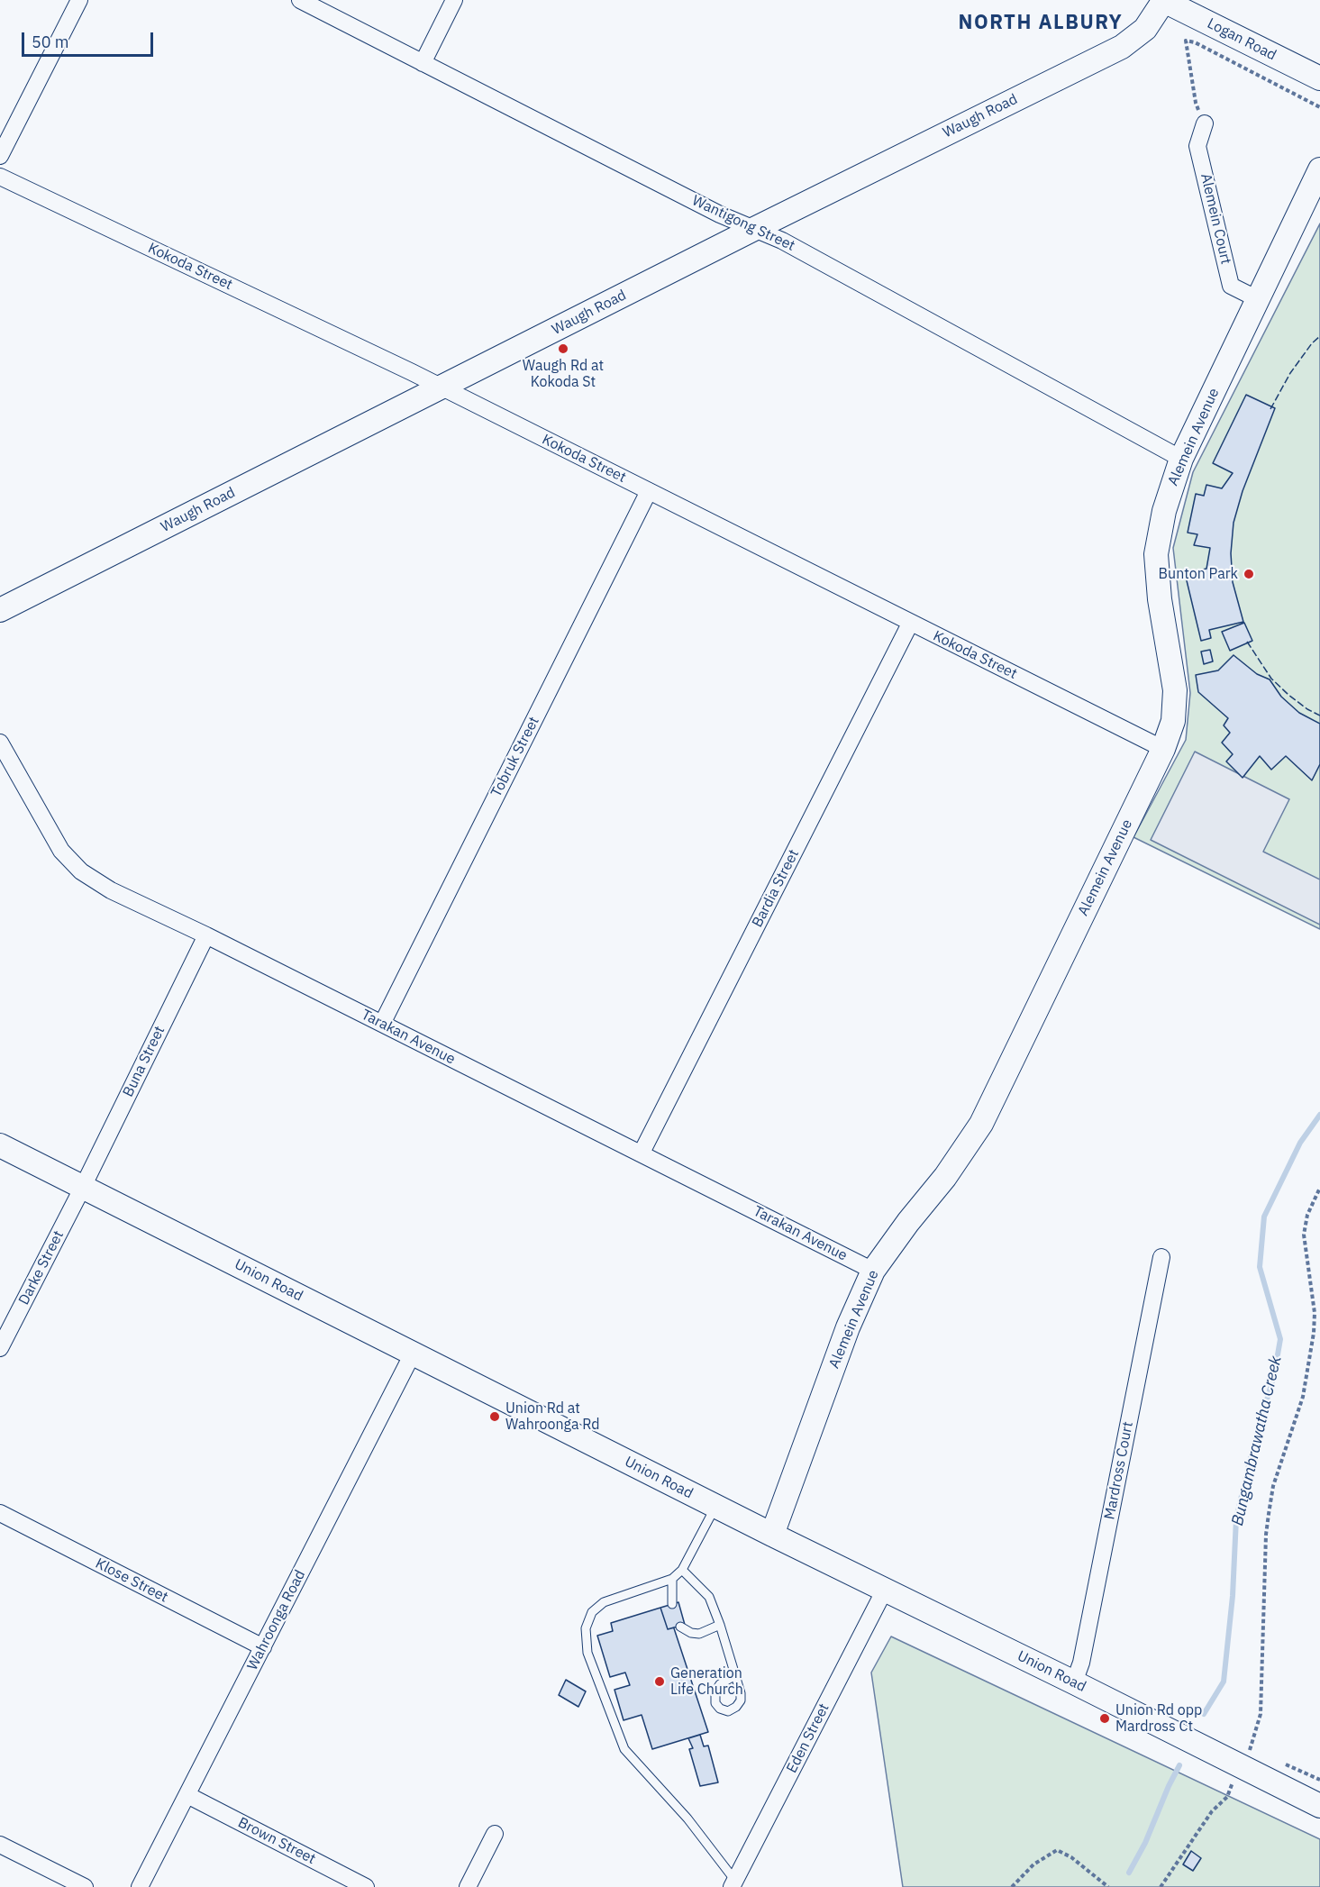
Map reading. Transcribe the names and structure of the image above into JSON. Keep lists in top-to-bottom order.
{
  "streets": {
    "main road": [
      "Logan Road",
      "Waugh Road",
      "Alemein Avenue",
      "Union Road"
    ],
    "street": [
      "Alemein Court",
      "Wantigong Street",
      "Kokoda Street",
      "Tobruk Street",
      "Bardia Street",
      "Tarakan Avenue",
      "Buna Street",
      "Darke Street",
      "Mardross Court",
      "Klose Street",
      "Wahroonga Road",
      "Eden Street",
      "Brown Street"
    ]
  },
  "crossings": [
    ["Logan Road", "Waugh Road"],
    ["Waugh Road", "Wantigong Street"],
    ["Waugh Road", "Kokoda Street"],
    ["Alemein Court", "Alemein Avenue"],
    ["Wantigong Street", "Alemein Avenue"],
    ["Kokoda Street", "Alemein Avenue"],
    ["Kokoda Street", "Tobruk Street"],
    ["Kokoda Street", "Bardia Street"],
    ["Alemein Avenue", "Tarakan Avenue"],
    ["Alemein Avenue", "Union Road"],
    ["Tobruk Street", "Tarakan Avenue"],
    ["Bardia Street", "Tarakan Avenue"],
    ["Tarakan Avenue", "Buna Street"],
    ["Buna Street", "Darke Street"],
    ["Buna Street", "Union Road"],
    ["Darke Street", "Union Road"],
    ["Union Road", "Mardross Court"],
    ["Union Road", "Wahroonga Road"],
    ["Union Road", "Eden Street"],
    ["Klose Street", "Wahroonga Road"],
    ["Wahroonga Road", "Brown Street"]
  ],
  "districts": ["NORTH ALBURY"],
  "water": ["Bungambrawatha Creek"],
  "places": [
    "Waugh Rd at Kokoda St",
    "Bunton Park",
    "Union Rd at Wahroonga Rd",
    "Generation Life Church",
    "Union Rd opp Mardross Ct"
  ],
  "scale_bar": "50 m"
}
